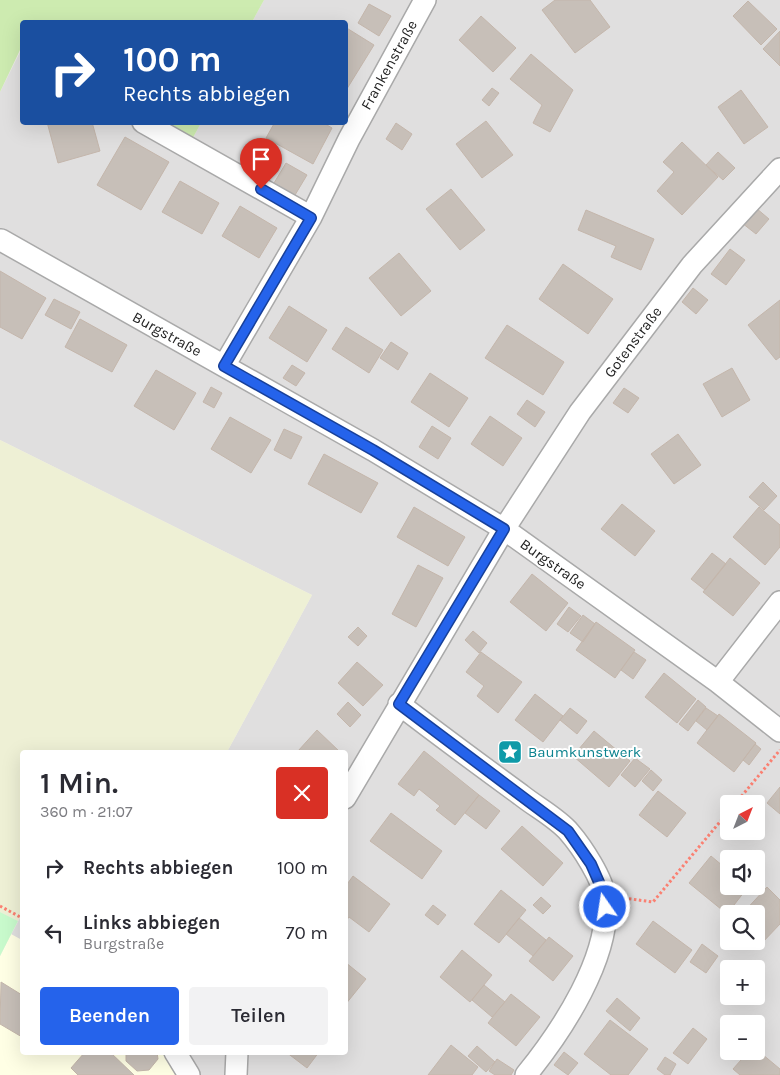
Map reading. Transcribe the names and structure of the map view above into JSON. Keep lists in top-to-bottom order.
{
  "streets": {
    "street": ["Frankenstraße", "Burgstraße", "Gotenstraße"]
  },
  "crossings": [
    ["Frankenstraße", "Burgstraße"],
    ["Burgstraße", "Gotenstraße"]
  ],
  "places": {
    "place": ["Baumkunstwerk"]
  },
  "north": "top right",
  "page": {
    "turn": ["100 m", "Rechts abbiegen"],
    "heading": ["1 Min.", "360 m · 21:07"],
    "map_buttons": ["+", "−"],
    "list": [
      {
        "name": "Rechts abbiegen",
        "value": "100 m"
      },
      {
        "name": "Links abbiegen",
        "note": "Burgstraße",
        "value": "70 m"
      }
    ],
    "buttons": ["Beenden", "Teilen"]
  }
}
